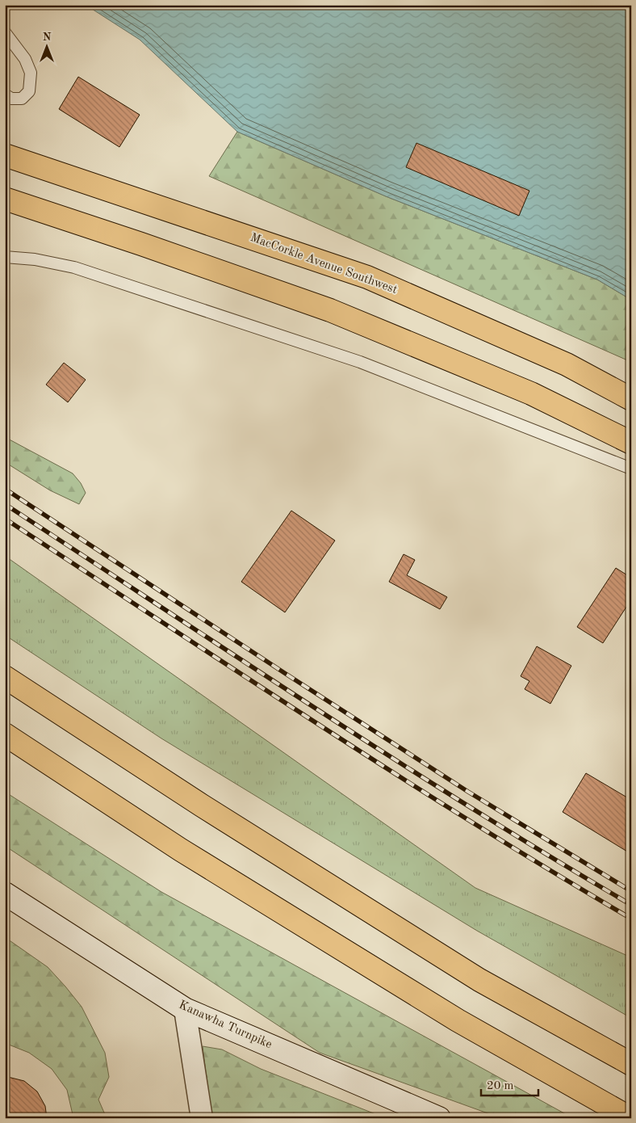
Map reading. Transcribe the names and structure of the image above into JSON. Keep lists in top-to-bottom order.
{
  "streets": {
    "main road": ["MacCorkle Avenue Southwest", "Kanawha Turnpike"]
  },
  "scale_bar": "20 m",
  "north": "top"
}
